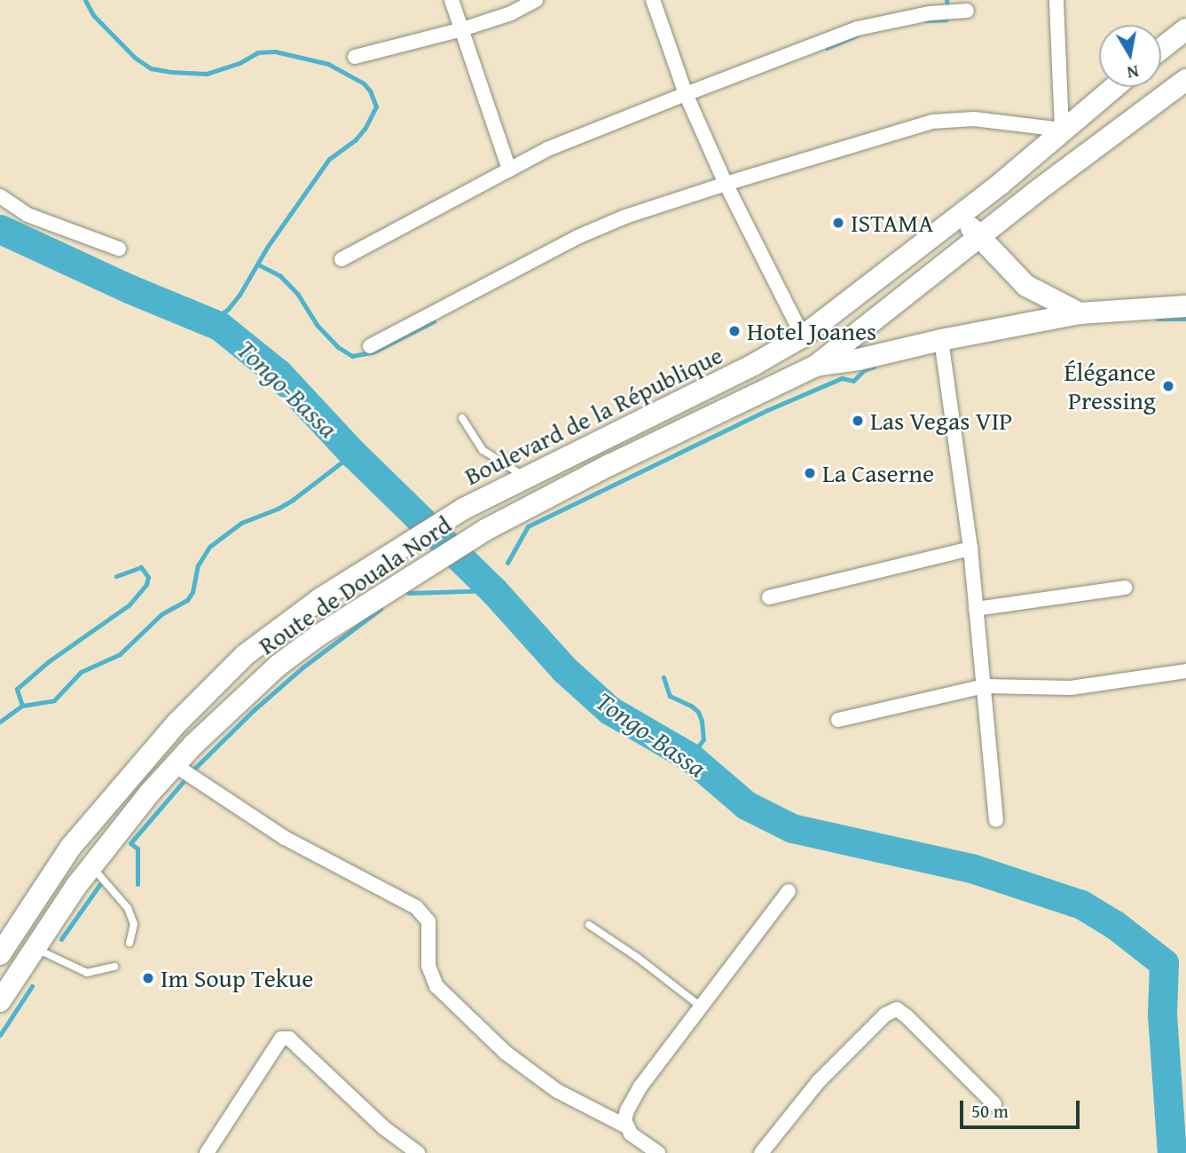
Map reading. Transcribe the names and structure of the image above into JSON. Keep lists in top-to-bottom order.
{
  "streets": {
    "main road": ["Boulevard de la République", "Route de Douala Nord"]
  },
  "crossings": [
    ["Boulevard de la République", "Route de Douala Nord"]
  ],
  "water": ["Tongo-Bassa"],
  "places": [
    "ISTAMA",
    "Hotel Joanes",
    "Élégance Pressing",
    "Las Vegas VIP",
    "La Caserne",
    "Im Soup Tekue"
  ],
  "scale_bar": "50 m",
  "north": "bottom"
}
